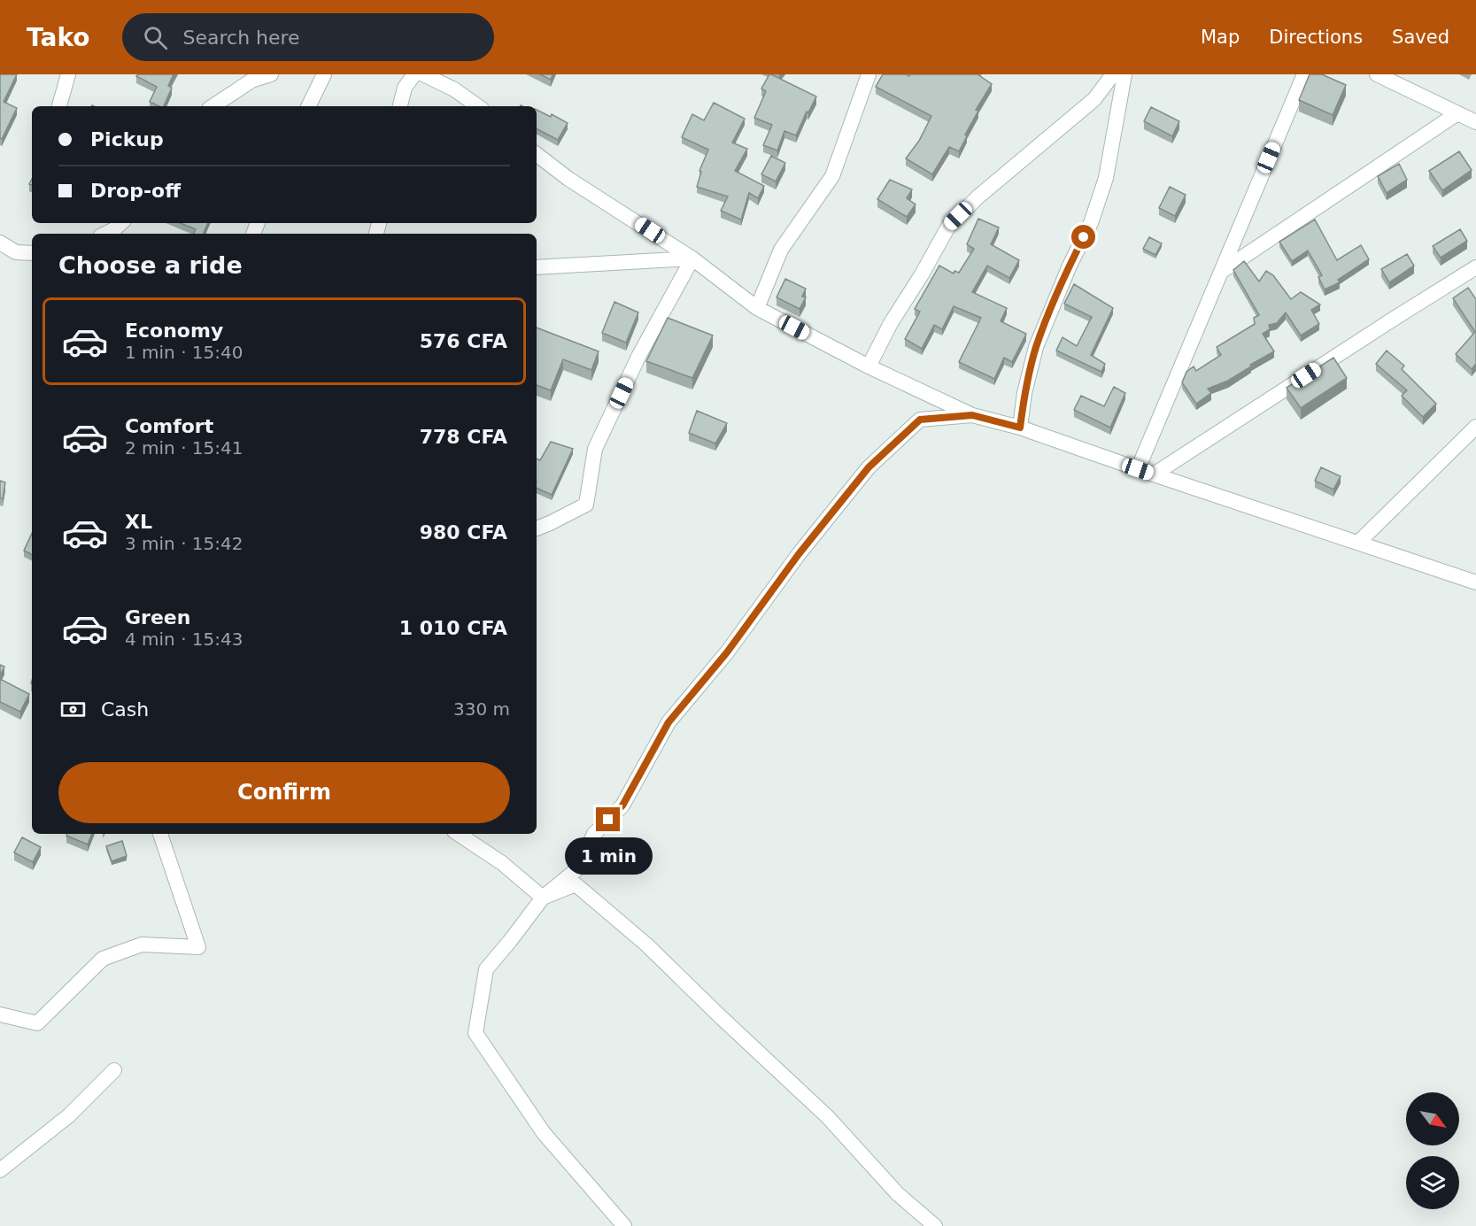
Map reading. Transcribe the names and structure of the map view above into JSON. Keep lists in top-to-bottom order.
{
  "north": "bottom right",
  "page": {
    "header": "Tako",
    "search": "Search here",
    "nav": ["Map", "Directions", "Saved"],
    "banner": ["Pickup", "Drop-off"],
    "heading": "Choose a ride",
    "list": [
      {
        "name": "Economy",
        "note": "1 min · 15:40",
        "value": "576 CFA"
      },
      {
        "name": "Comfort",
        "note": "2 min · 15:41",
        "value": "778 CFA"
      },
      {
        "name": "XL",
        "note": "3 min · 15:42",
        "value": "980 CFA"
      },
      {
        "name": "Green",
        "note": "4 min · 15:43",
        "value": "1 010 CFA"
      }
    ],
    "pay": ["Cash", "330 m"],
    "buttons": "Confirm",
    "bubble": "1 min"
  }
}
